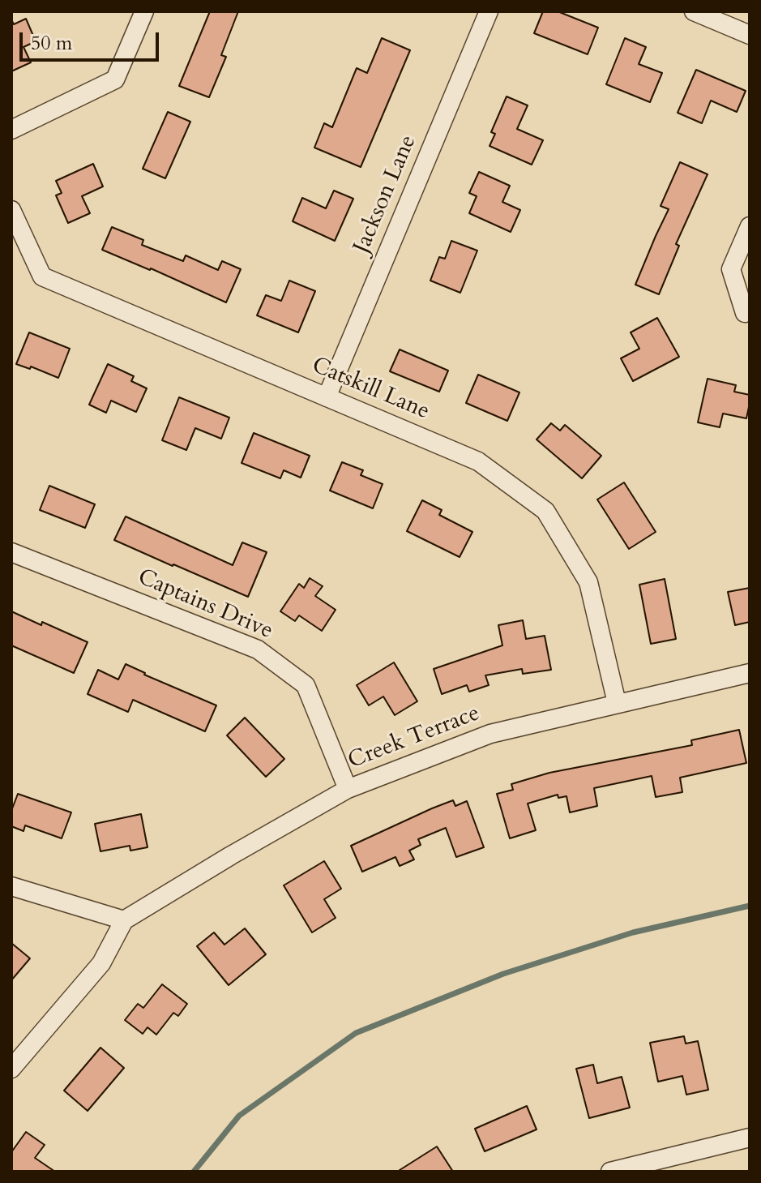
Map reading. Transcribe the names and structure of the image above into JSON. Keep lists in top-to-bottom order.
{
  "streets": {
    "street": [
      "Jackson Lane",
      "Catskill Lane",
      "Captains Drive",
      "Creek Terrace"
    ]
  },
  "crossings": [
    ["Jackson Lane", "Catskill Lane"],
    ["Catskill Lane", "Creek Terrace"],
    ["Captains Drive", "Creek Terrace"]
  ],
  "scale_bar": "50 m"
}
